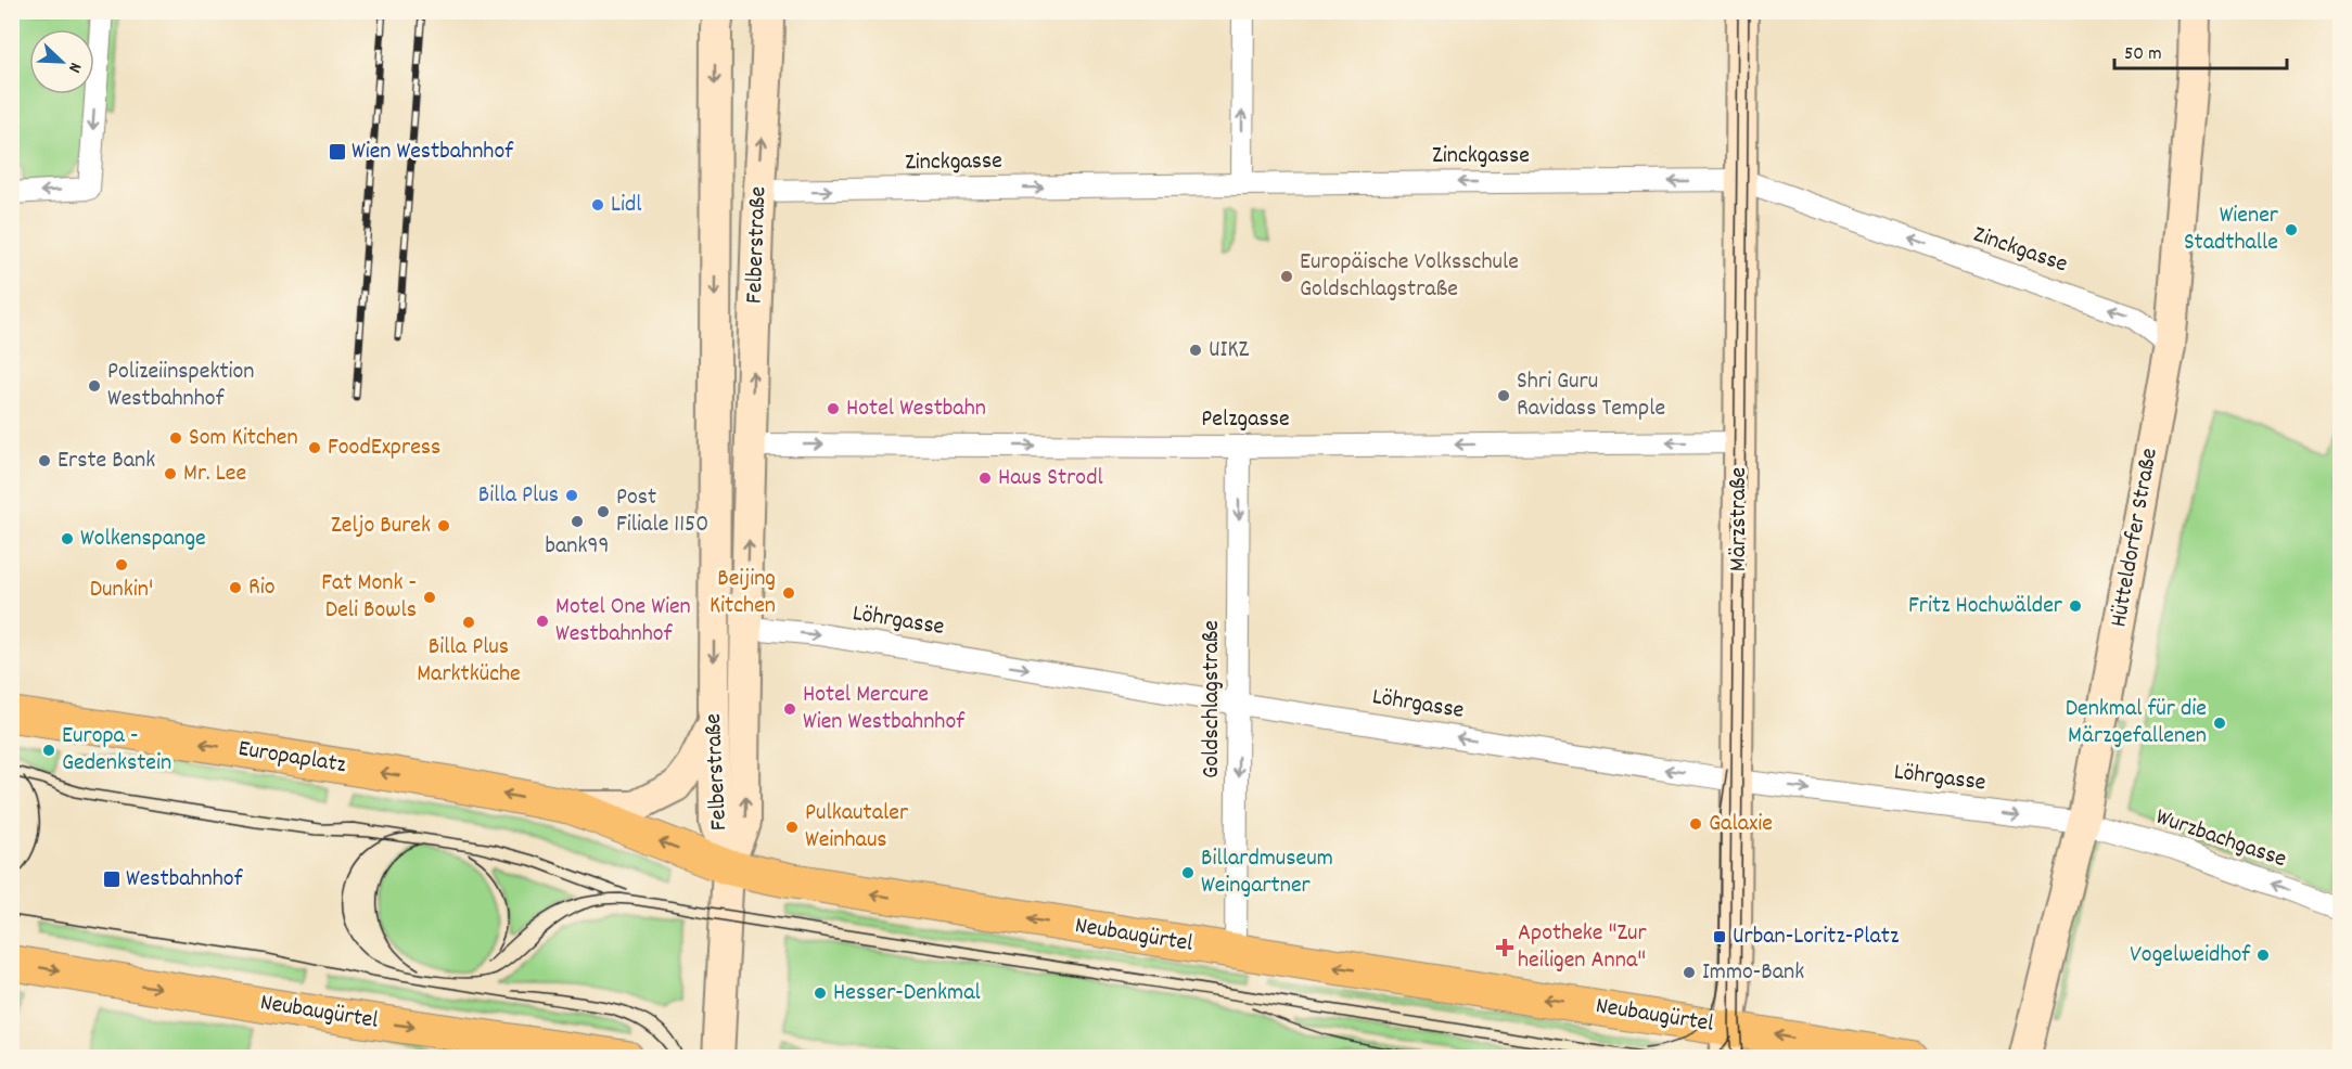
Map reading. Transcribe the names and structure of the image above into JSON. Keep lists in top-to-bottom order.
{
  "streets": {
    "main road": [
      "Felberstraße",
      "Märzstraße",
      "Hütteldorfer Straße",
      "Europaplatz",
      "Neubaugürtel"
    ],
    "street": [
      "Zinckgasse",
      "Pelzgasse",
      "Löhrgasse",
      "Goldschlagstraße",
      "Wurzbachgasse"
    ]
  },
  "crossings": [
    ["Zinckgasse", "Felberstraße"],
    ["Zinckgasse", "Märzstraße"],
    ["Zinckgasse", "Hütteldorfer Straße"],
    ["Felberstraße", "Pelzgasse"],
    ["Felberstraße", "Löhrgasse"],
    ["Felberstraße", "Europaplatz"],
    ["Felberstraße", "Neubaugürtel"],
    ["Pelzgasse", "Märzstraße"],
    ["Pelzgasse", "Goldschlagstraße"],
    ["Märzstraße", "Löhrgasse"],
    ["Märzstraße", "Neubaugürtel"],
    ["Hütteldorfer Straße", "Löhrgasse"],
    ["Hütteldorfer Straße", "Wurzbachgasse"],
    ["Löhrgasse", "Goldschlagstraße"],
    ["Löhrgasse", "Wurzbachgasse"],
    ["Goldschlagstraße", "Neubaugürtel"],
    ["Europaplatz", "Neubaugürtel"]
  ],
  "one_way": ["Goldschlagstraße", "Europaplatz", "Wurzbachgasse"],
  "places": {
    "transit": ["Wien Westbahnhof", "Westbahnhof", "Urban-Loritz-Platz"],
    "other": [
      "Lidl",
      "Wiener Stadthalle",
      "Europäische Volksschule Goldschlagstraße",
      "UIKZ",
      "Polizeiinspektion Westbahnhof",
      "Shri Guru Ravidass Temple",
      "Hotel Westbahn",
      "Som Kitchen",
      "FoodExpress",
      "Erste Bank",
      "Mr. Lee",
      "Haus Strodl",
      "Billa Plus",
      "Post Filiale 1150",
      "bank99",
      "Zeljo Burek",
      "Wolkenspange",
      "Dunkin'",
      "Rio",
      "Beijing Kitchen",
      "Fat Monk - Deli Bowls",
      "Fritz Hochwälder",
      "Motel One Wien Westbahnhof",
      "Billa Plus Marktküche",
      "Hotel Mercure Wien Westbahnhof",
      "Denkmal für die Märzgefallenen",
      "Europa - Gedenkstein",
      "Galaxie",
      "Pulkautaler Weinhaus",
      "Billardmuseum Weingartner",
      "Vogelweidhof",
      "Immo-Bank",
      "Hesser-Denkmal"
    ],
    "health": ["Apotheke \"Zur heiligen Anna\""]
  },
  "scale_bar": "50 m",
  "north": "bottom right"
}
